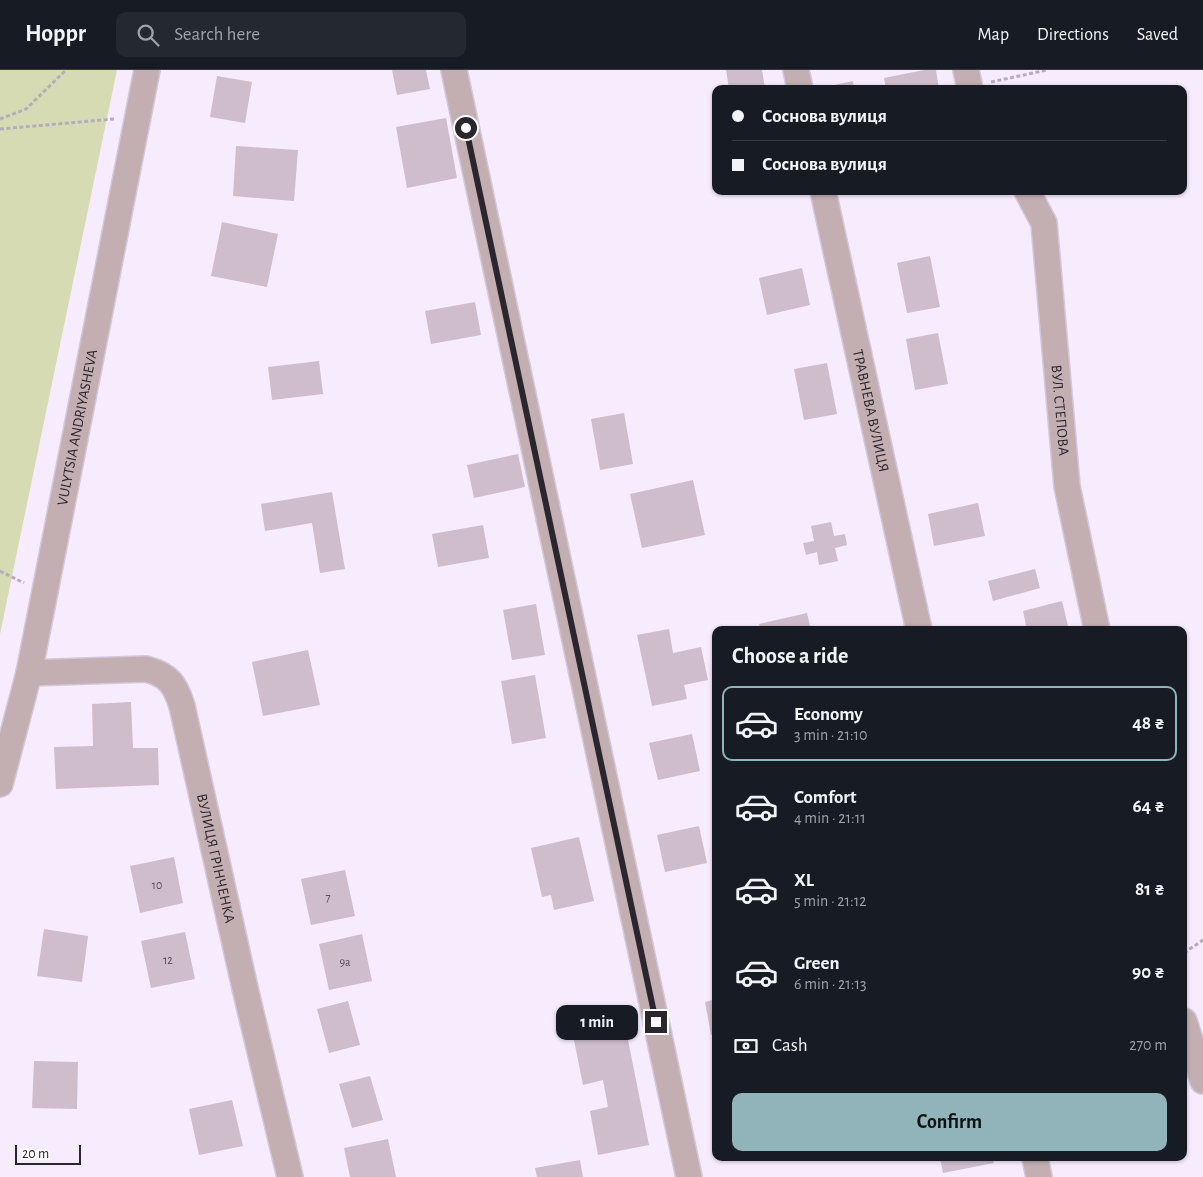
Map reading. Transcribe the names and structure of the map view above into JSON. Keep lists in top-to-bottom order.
{
  "streets": {
    "street": [
      "ВУЛ. СТЕПОВА",
      "ТРАВНЕВА ВУЛИЦЯ",
      "VULYTSIA ANDRIYASHEVA",
      "ВУЛИЦЯ ГРІНЧЕНКА"
    ]
  },
  "crossings": [
    ["VULYTSIA ANDRIYASHEVA", "ВУЛИЦЯ ГРІНЧЕНКА"]
  ],
  "house_numbers": [
    "10",
    "7",
    "12",
    "9а"
  ],
  "scale_bar": "20 m",
  "page": {
    "header": "Hoppr",
    "search": "Search here",
    "nav": ["Map", "Directions", "Saved"],
    "banner": ["Соснова вулиця", "Соснова вулиця"],
    "heading": "Choose a ride",
    "list": [
      {
        "name": "Economy",
        "note": "3 min · 21:10",
        "value": "48 ₴"
      },
      {
        "name": "Comfort",
        "note": "4 min · 21:11",
        "value": "64 ₴"
      },
      {
        "name": "XL",
        "note": "5 min · 21:12",
        "value": "81 ₴"
      },
      {
        "name": "Green",
        "note": "6 min · 21:13",
        "value": "90 ₴"
      }
    ],
    "bubble": "1 min",
    "pay": ["Cash", "270 m"],
    "buttons": "Confirm",
    "scale": "20 m"
  }
}
